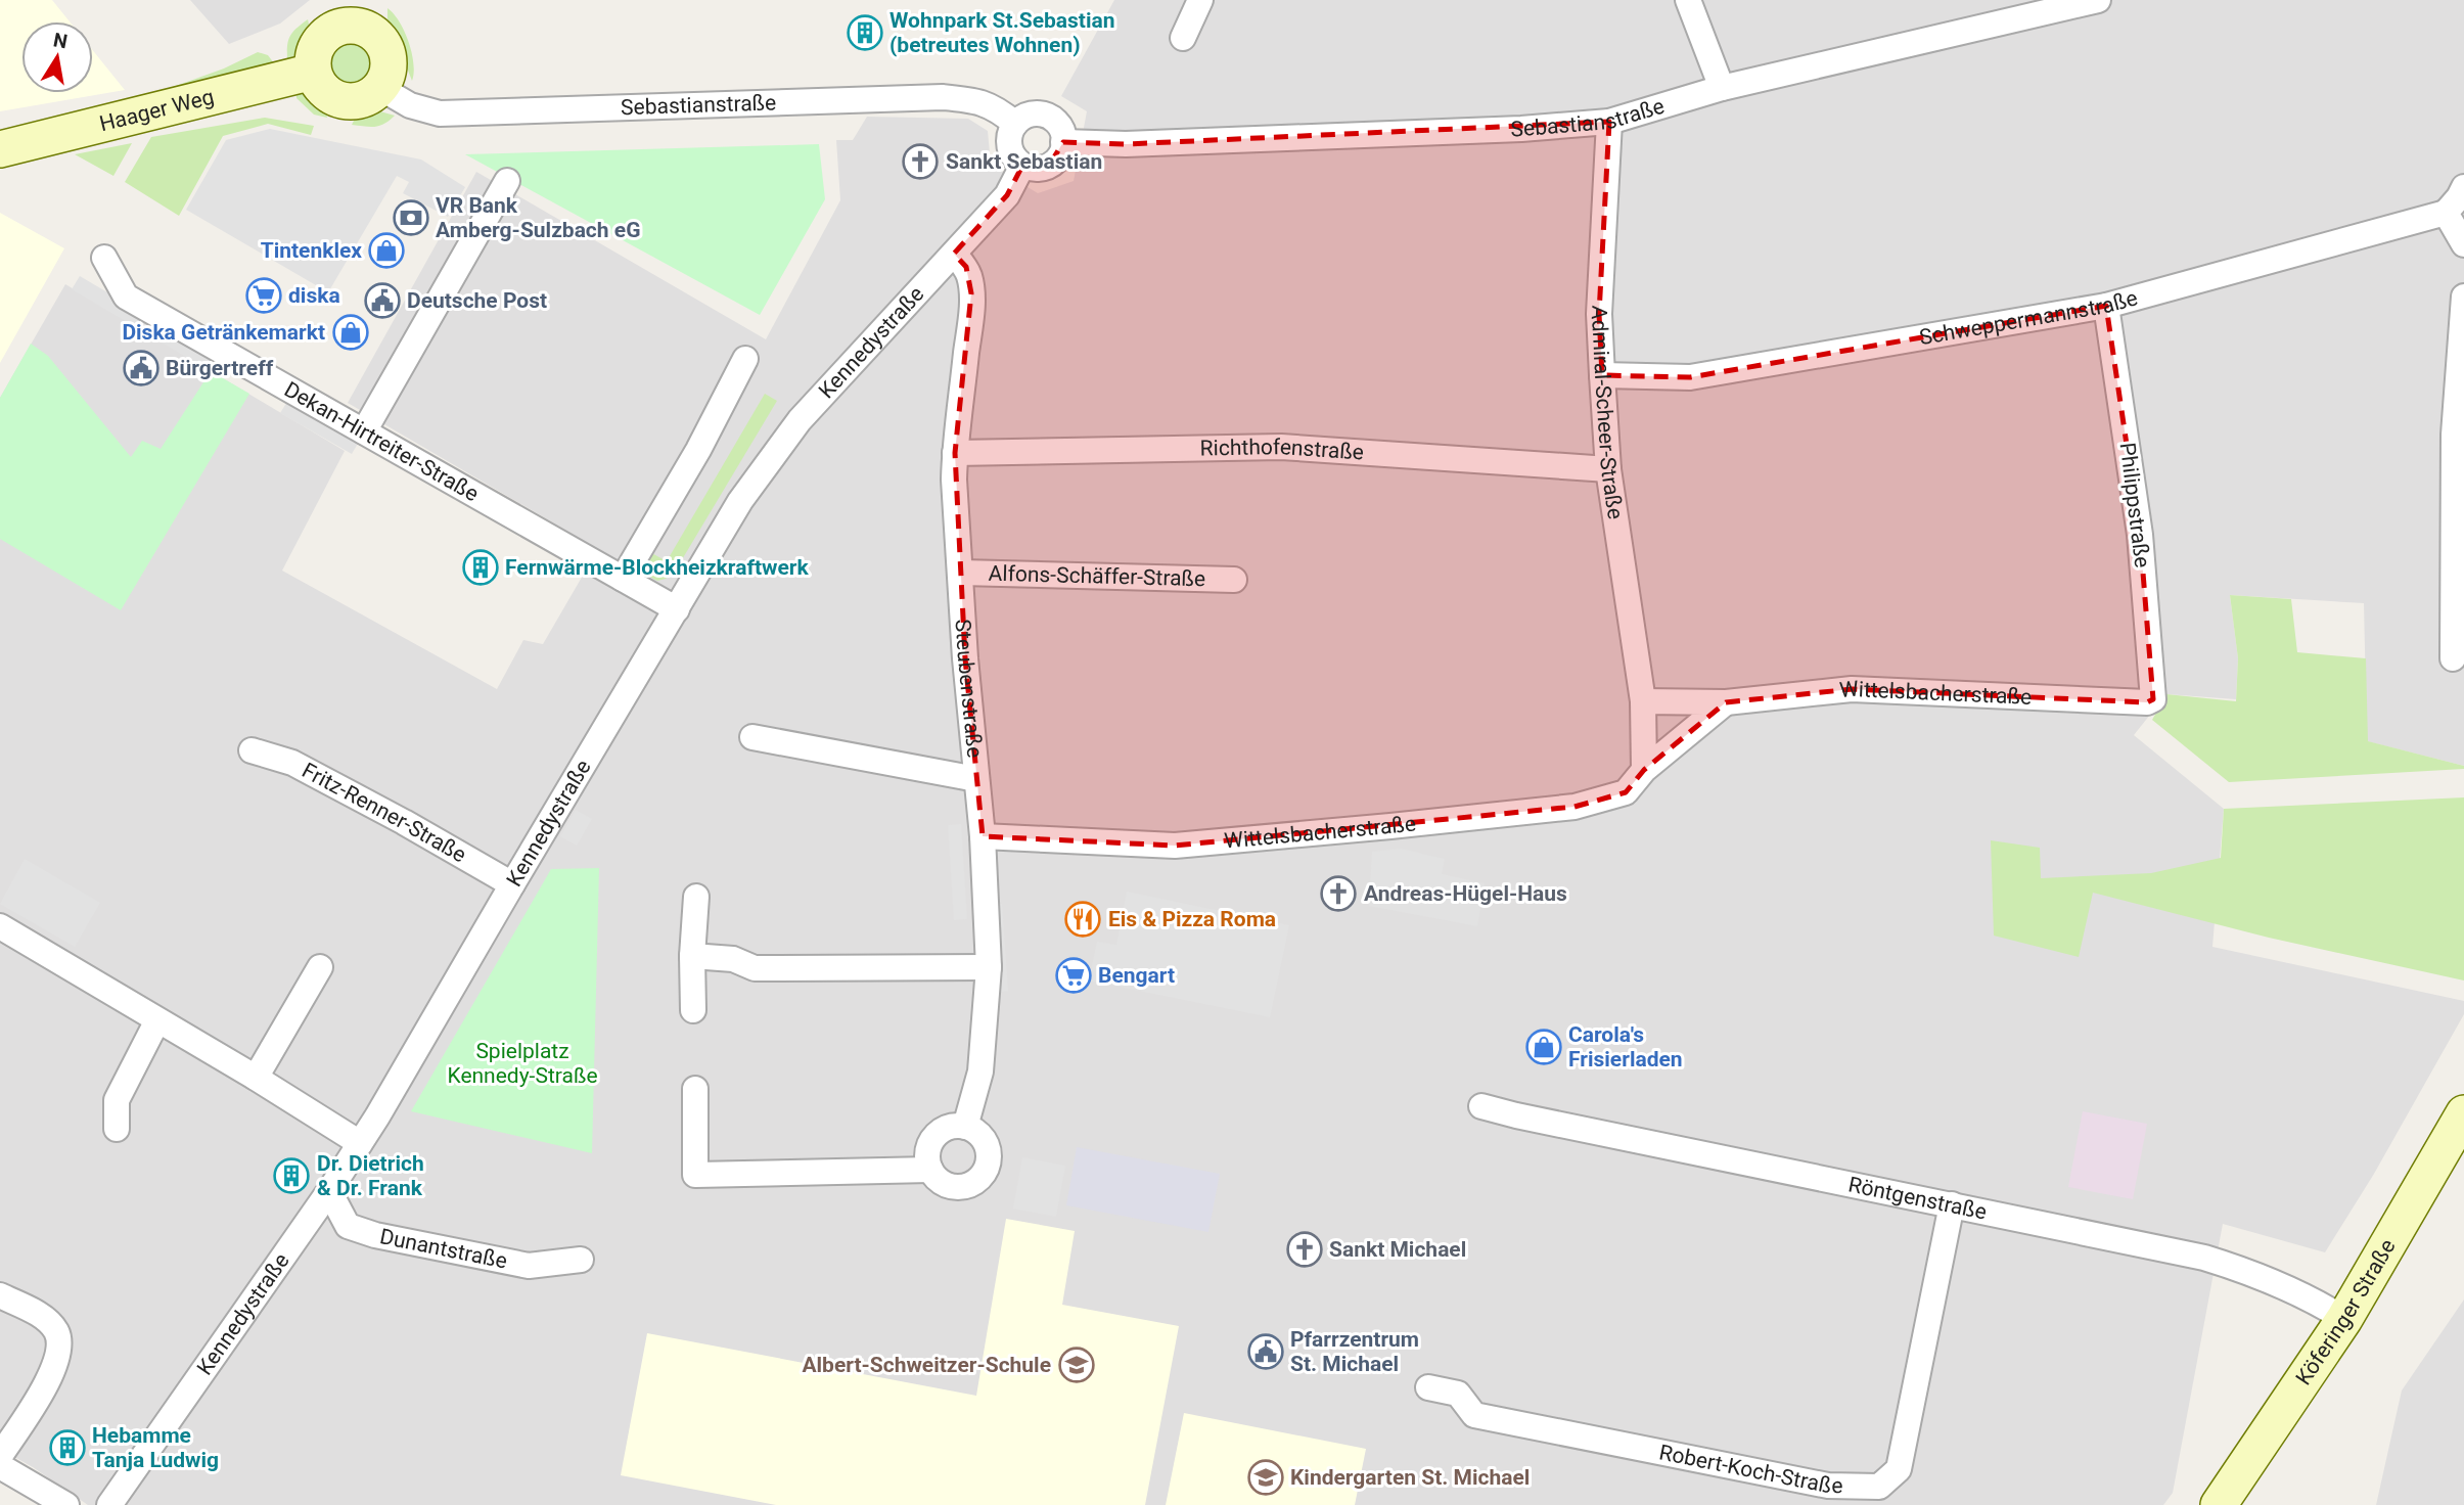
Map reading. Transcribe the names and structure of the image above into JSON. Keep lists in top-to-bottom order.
{
  "streets": {
    "street": [
      "Sebastianstraße",
      "Haager Weg",
      "Schweppermannstraße",
      "Kennedystraße",
      "Admiral-Scheer-Straße",
      "Dekan-Hirtreiter-Straße",
      "Richthofenstraße",
      "Philippstraße",
      "Alfons-Schäffer-Straße",
      "Steubenstraße",
      "Wittelsbacherstraße",
      "Fritz-Renner-Straße",
      "Röntgenstraße",
      "Dunantstraße",
      "Köferinger Straße",
      "Robert-Koch-Straße"
    ]
  },
  "crossings": [
    ["Sebastianstraße", "Haager Weg"],
    ["Sebastianstraße", "Kennedystraße"],
    ["Sebastianstraße", "Admiral-Scheer-Straße"],
    ["Schweppermannstraße", "Admiral-Scheer-Straße"],
    ["Schweppermannstraße", "Philippstraße"],
    ["Kennedystraße", "Dekan-Hirtreiter-Straße"],
    ["Kennedystraße", "Steubenstraße"],
    ["Kennedystraße", "Fritz-Renner-Straße"],
    ["Kennedystraße", "Dunantstraße"],
    ["Admiral-Scheer-Straße", "Richthofenstraße"],
    ["Admiral-Scheer-Straße", "Wittelsbacherstraße"],
    ["Richthofenstraße", "Steubenstraße"],
    ["Philippstraße", "Wittelsbacherstraße"],
    ["Alfons-Schäffer-Straße", "Steubenstraße"],
    ["Steubenstraße", "Wittelsbacherstraße"],
    ["Röntgenstraße", "Köferinger Straße"],
    ["Röntgenstraße", "Robert-Koch-Straße"]
  ],
  "parks": ["Spielplatz Kennedy-Straße"],
  "places": {
    "building": [
      "Wohnpark St.Sebastian (betreutes Wohnen)",
      "Fernwärme-Blockheizkraftwerk",
      "Dr. Dietrich & Dr. Frank",
      "Hebamme Tanja Ludwig"
    ],
    "church": ["Sankt Sebastian", "Andreas-Hügel-Haus", "Sankt Michael"],
    "bank": ["VR Bank Amberg-Sulzbach eG"],
    "shop": ["Tintenklex", "Diska Getränkemarkt", "Carola's Frisierladen"],
    "supermarket": ["diska", "Bengart"],
    "public building": ["Deutsche Post", "Bürgertreff", "Pfarrzentrum St. Michael"],
    "restaurant": ["Eis & Pizza Roma"],
    "school or university": ["Albert-Schweitzer-Schule", "Kindergarten St. Michael"]
  },
  "north": "top"
}
